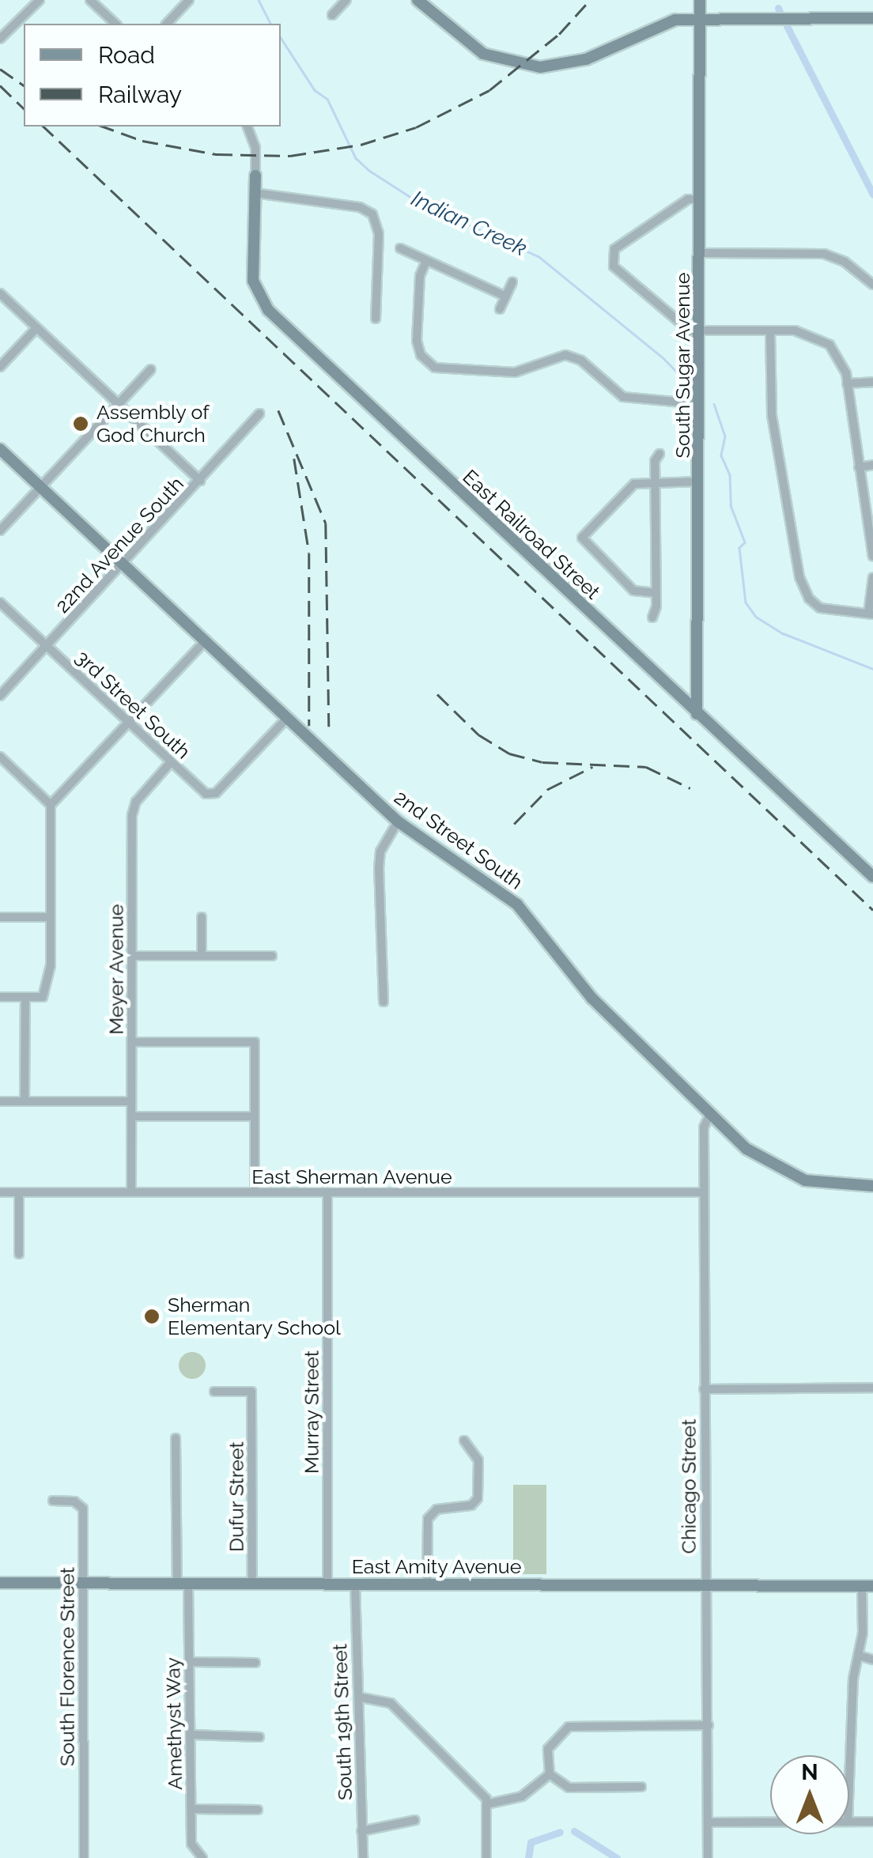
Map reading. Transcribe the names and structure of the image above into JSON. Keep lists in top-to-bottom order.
{
  "streets": {
    "street": [
      "South Sugar Avenue",
      "East Railroad Street",
      "22nd Avenue South",
      "3rd Street South",
      "2nd Street South",
      "Meyer Avenue",
      "East Sherman Avenue",
      "Murray Street",
      "Chicago Street",
      "Dufur Street",
      "East Amity Avenue",
      "South Florence Street",
      "South 19th Street",
      "Amethyst Way"
    ]
  },
  "crossings": [
    ["South Sugar Avenue", "East Railroad Street"],
    ["22nd Avenue South", "3rd Street South"],
    ["22nd Avenue South", "2nd Street South"],
    ["3rd Street South", "2nd Street South"],
    ["3rd Street South", "Meyer Avenue"],
    ["2nd Street South", "Chicago Street"],
    ["Meyer Avenue", "East Sherman Avenue"],
    ["East Sherman Avenue", "Murray Street"],
    ["East Sherman Avenue", "Chicago Street"],
    ["Murray Street", "East Amity Avenue"],
    ["Chicago Street", "East Amity Avenue"],
    ["Dufur Street", "East Amity Avenue"],
    ["East Amity Avenue", "South Florence Street"],
    ["East Amity Avenue", "South 19th Street"],
    ["East Amity Avenue", "Amethyst Way"]
  ],
  "water": ["Indian Creek"],
  "places": ["Assembly of God Church", "Sherman Elementary School"],
  "legend": ["Road", "Railway"],
  "north": "top"
}
